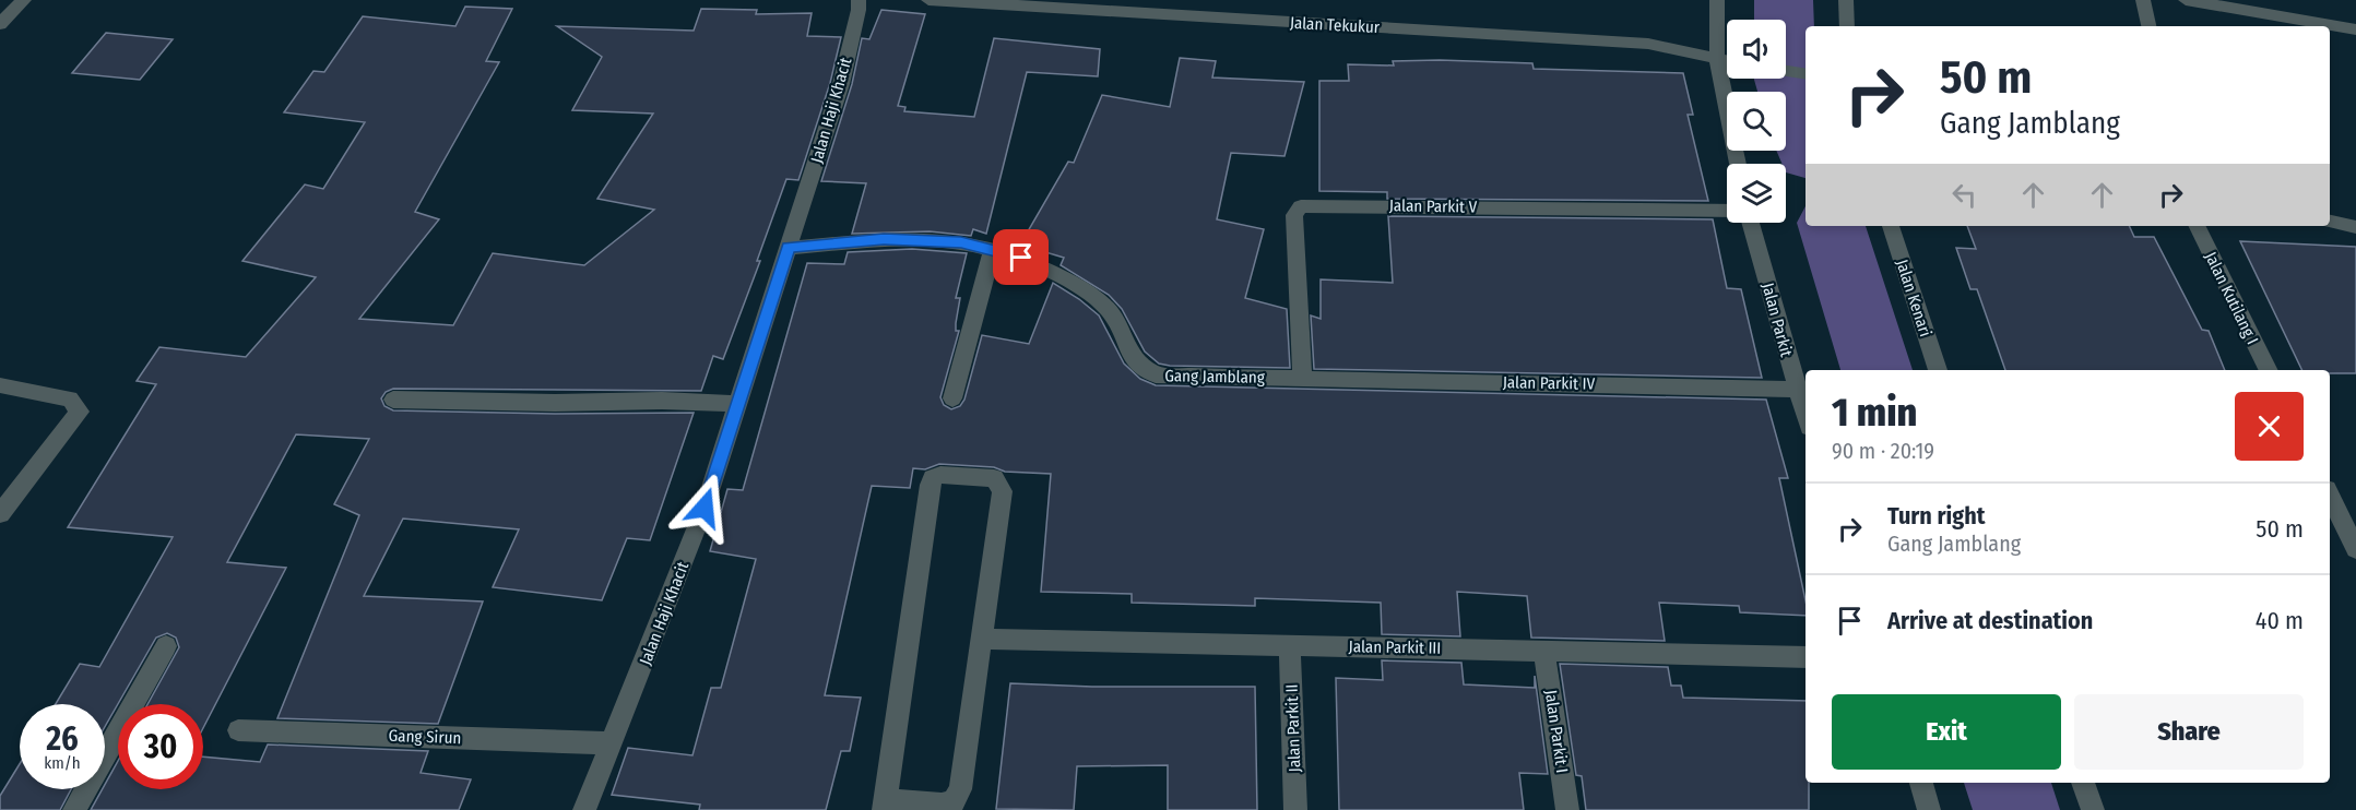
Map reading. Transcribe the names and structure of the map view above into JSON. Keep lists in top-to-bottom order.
{
  "streets": {
    "street": [
      "Jalan Tekukur",
      "Jalan Haji Khacit",
      "Jalan Parkit V",
      "Jalan Kenari",
      "Jalan Kutilang I",
      "Jalan Parkit",
      "Gang Jamblang",
      "Jalan Parkit IV",
      "Jalan Parkit III",
      "Jalan Parkit II",
      "Jalan Parkit I",
      "Gang Sirun"
    ]
  },
  "crossings": [
    ["Jalan Haji Khacit", "Gang Jamblang"],
    ["Jalan Haji Khacit", "Gang Sirun"],
    ["Jalan Parkit V", "Gang Jamblang"],
    ["Jalan Parkit V", "Jalan Parkit IV"],
    ["Jalan Parkit", "Jalan Parkit IV"],
    ["Gang Jamblang", "Jalan Parkit IV"],
    ["Jalan Parkit III", "Jalan Parkit II"],
    ["Jalan Parkit III", "Jalan Parkit I"]
  ],
  "page": {
    "turn": ["50 m", "Gang Jamblang"],
    "heading": ["1 min", "90 m · 20:19"],
    "list": [
      {
        "name": "Turn right",
        "note": "Gang Jamblang",
        "value": "50 m"
      },
      {
        "name": "Arrive at destination",
        "value": "40 m"
      }
    ],
    "buttons": ["Exit", "Share"],
    "speed": "26 km/h",
    "limit": "30"
  }
}
